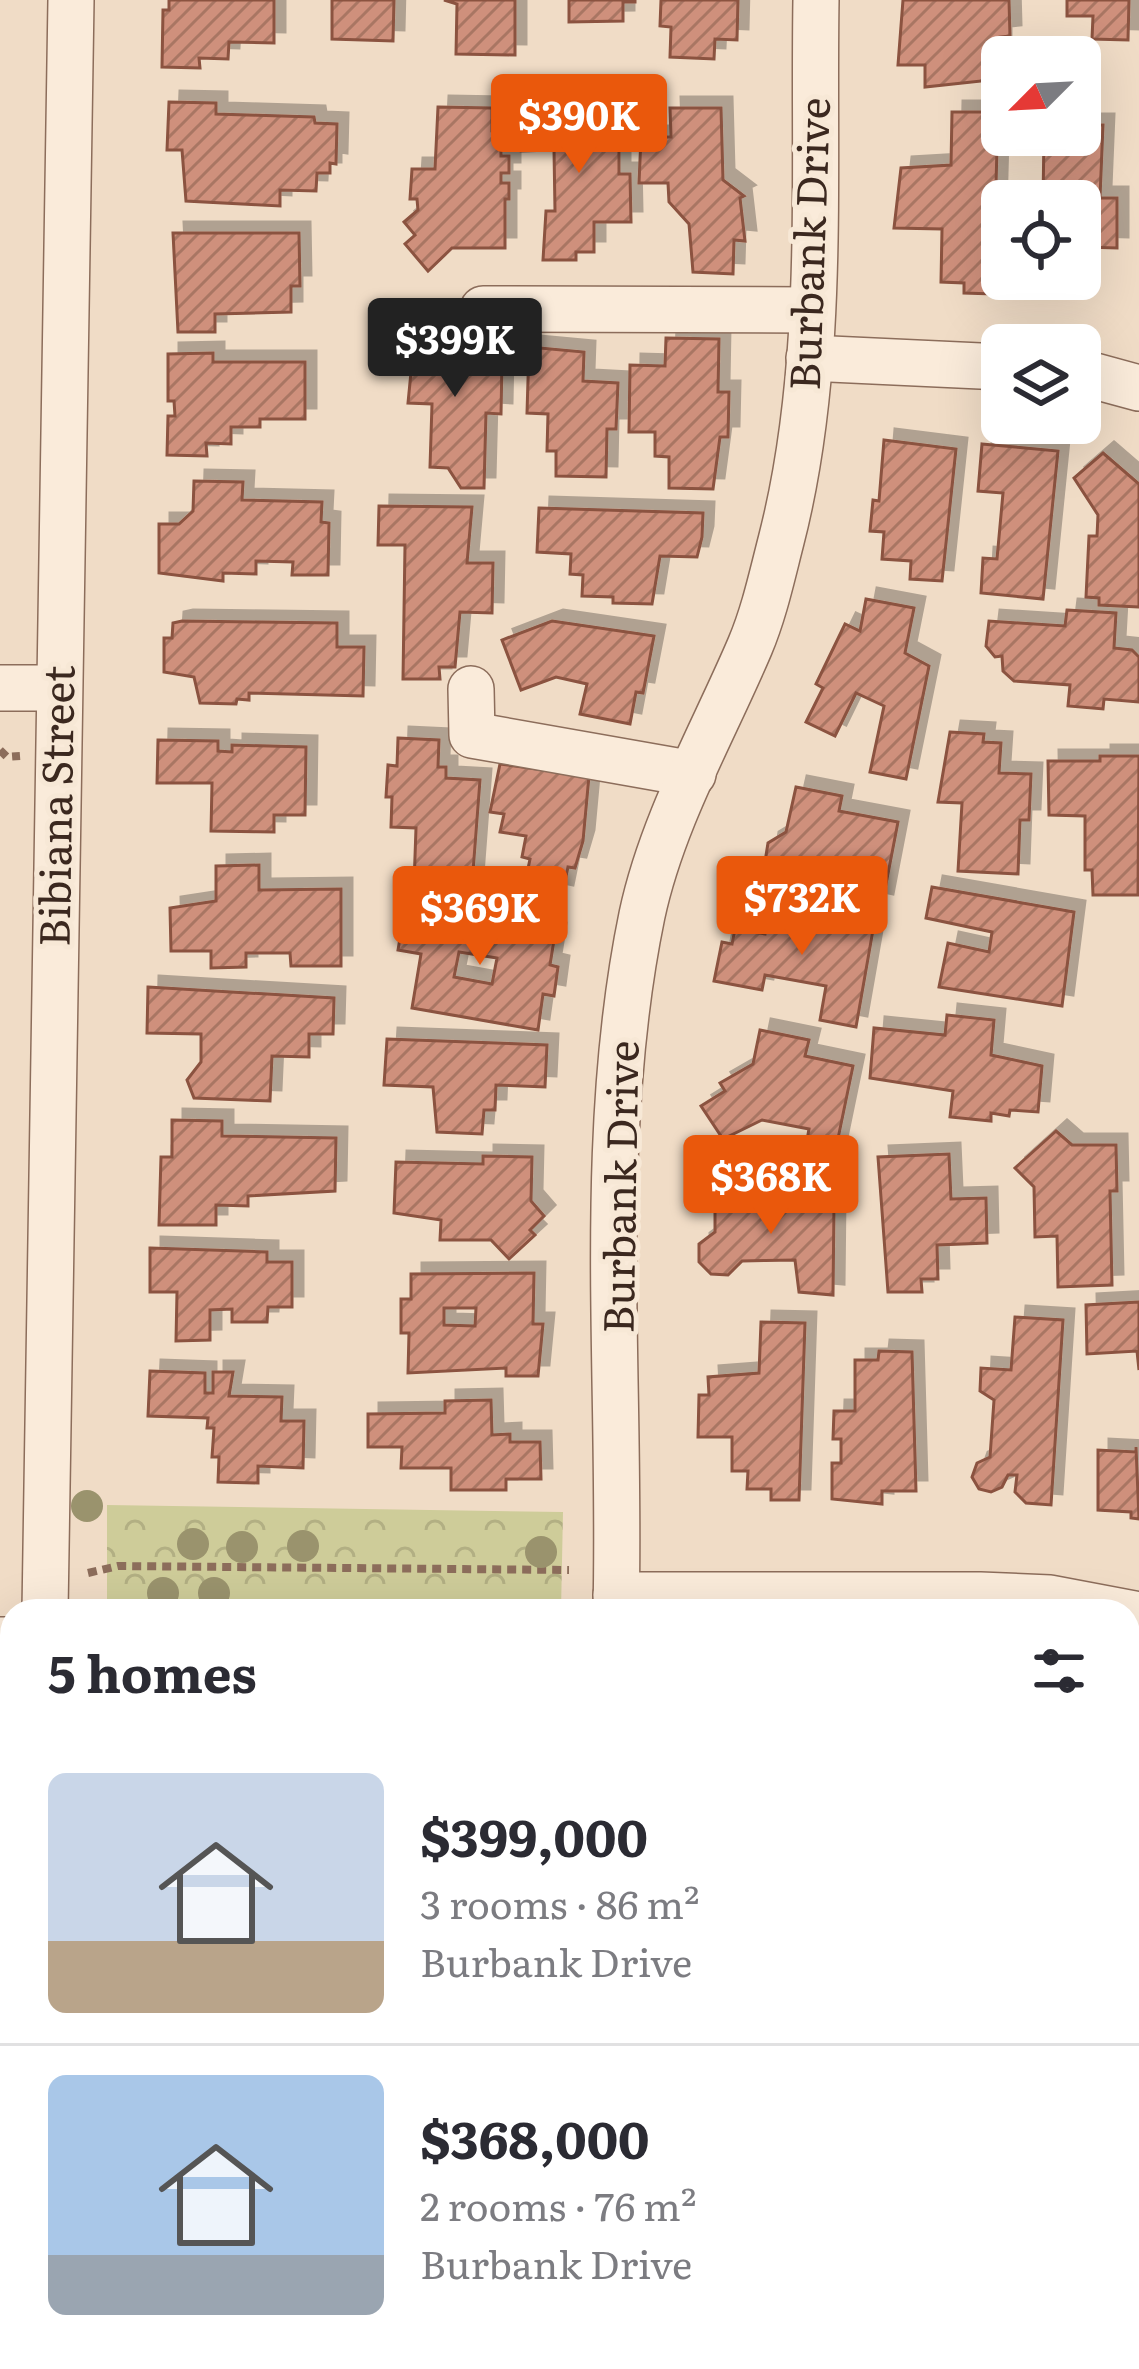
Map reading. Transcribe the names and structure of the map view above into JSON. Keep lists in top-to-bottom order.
{
  "streets": {
    "street": ["Burbank Drive", "Bibiana Street"]
  },
  "north": "bottom left",
  "page": {
    "price": [
      "$390K",
      "$399K",
      "$732K",
      "$369K",
      "$368K"
    ],
    "heading": "5 homes",
    "list": [
      {
        "name": "$399,000",
        "note": "3 rooms · 86 m² · Burbank Drive"
      },
      {
        "name": "$368,000",
        "note": "2 rooms · 76 m² · Burbank Drive"
      }
    ]
  }
}
